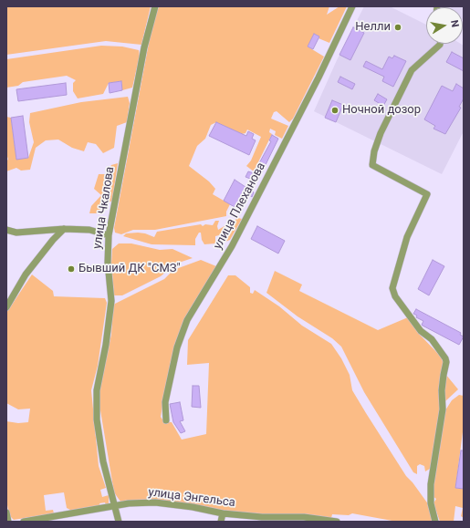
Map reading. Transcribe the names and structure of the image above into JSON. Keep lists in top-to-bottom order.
{
  "streets": {
    "street": ["улица Плеханова", "улица Чкалова", "улица Энгельса"]
  },
  "crossings": [
    ["улица Чкалова", "улица Энгельса"]
  ],
  "places": ["Нелли", "Ночной дозор", "Бывший ДК \"СМЗ\""],
  "north": "right"
}
